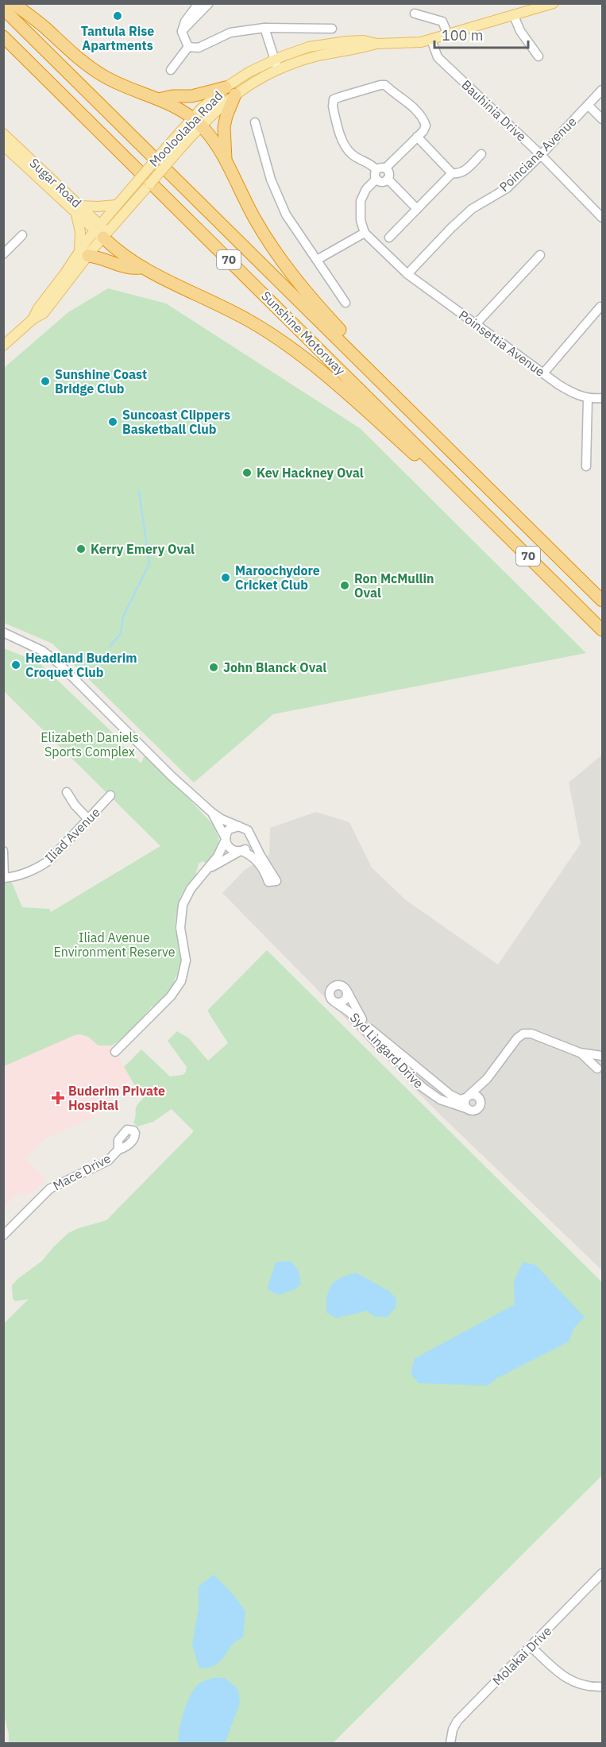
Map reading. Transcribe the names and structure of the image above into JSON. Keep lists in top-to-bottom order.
{
  "streets": {
    "highway": ["70", "Sunshine Motorway"],
    "main road": ["Mooloolaba Road", "Sugar Road"],
    "street": [
      "Bauhinia Drive",
      "Poinciana Avenue",
      "Poinsettia Avenue",
      "Iliad Avenue",
      "Syd Lingard Drive",
      "Mace Drive",
      "Molakai Drive"
    ]
  },
  "crossings": [
    ["Bauhinia Drive", "Poinciana Avenue"],
    ["Mooloolaba Road", "Sugar Road"],
    ["Poinciana Avenue", "Poinsettia Avenue"]
  ],
  "parks": ["Elizabeth Daniels Sports Complex", "Iliad Avenue Environment Reserve"],
  "places": {
    "other": [
      "Tantula Rise Apartments",
      "Sunshine Coast Bridge Club",
      "Suncoast Clippers Basketball Club",
      "Kev Hackney Oval",
      "Kerry Emery Oval",
      "Maroochydore Cricket Club",
      "Ron McMullin Oval",
      "Headland Buderim Croquet Club",
      "John Blanck Oval"
    ],
    "health": ["Buderim Private Hospital"]
  },
  "scale_bar": "100 m"
}
